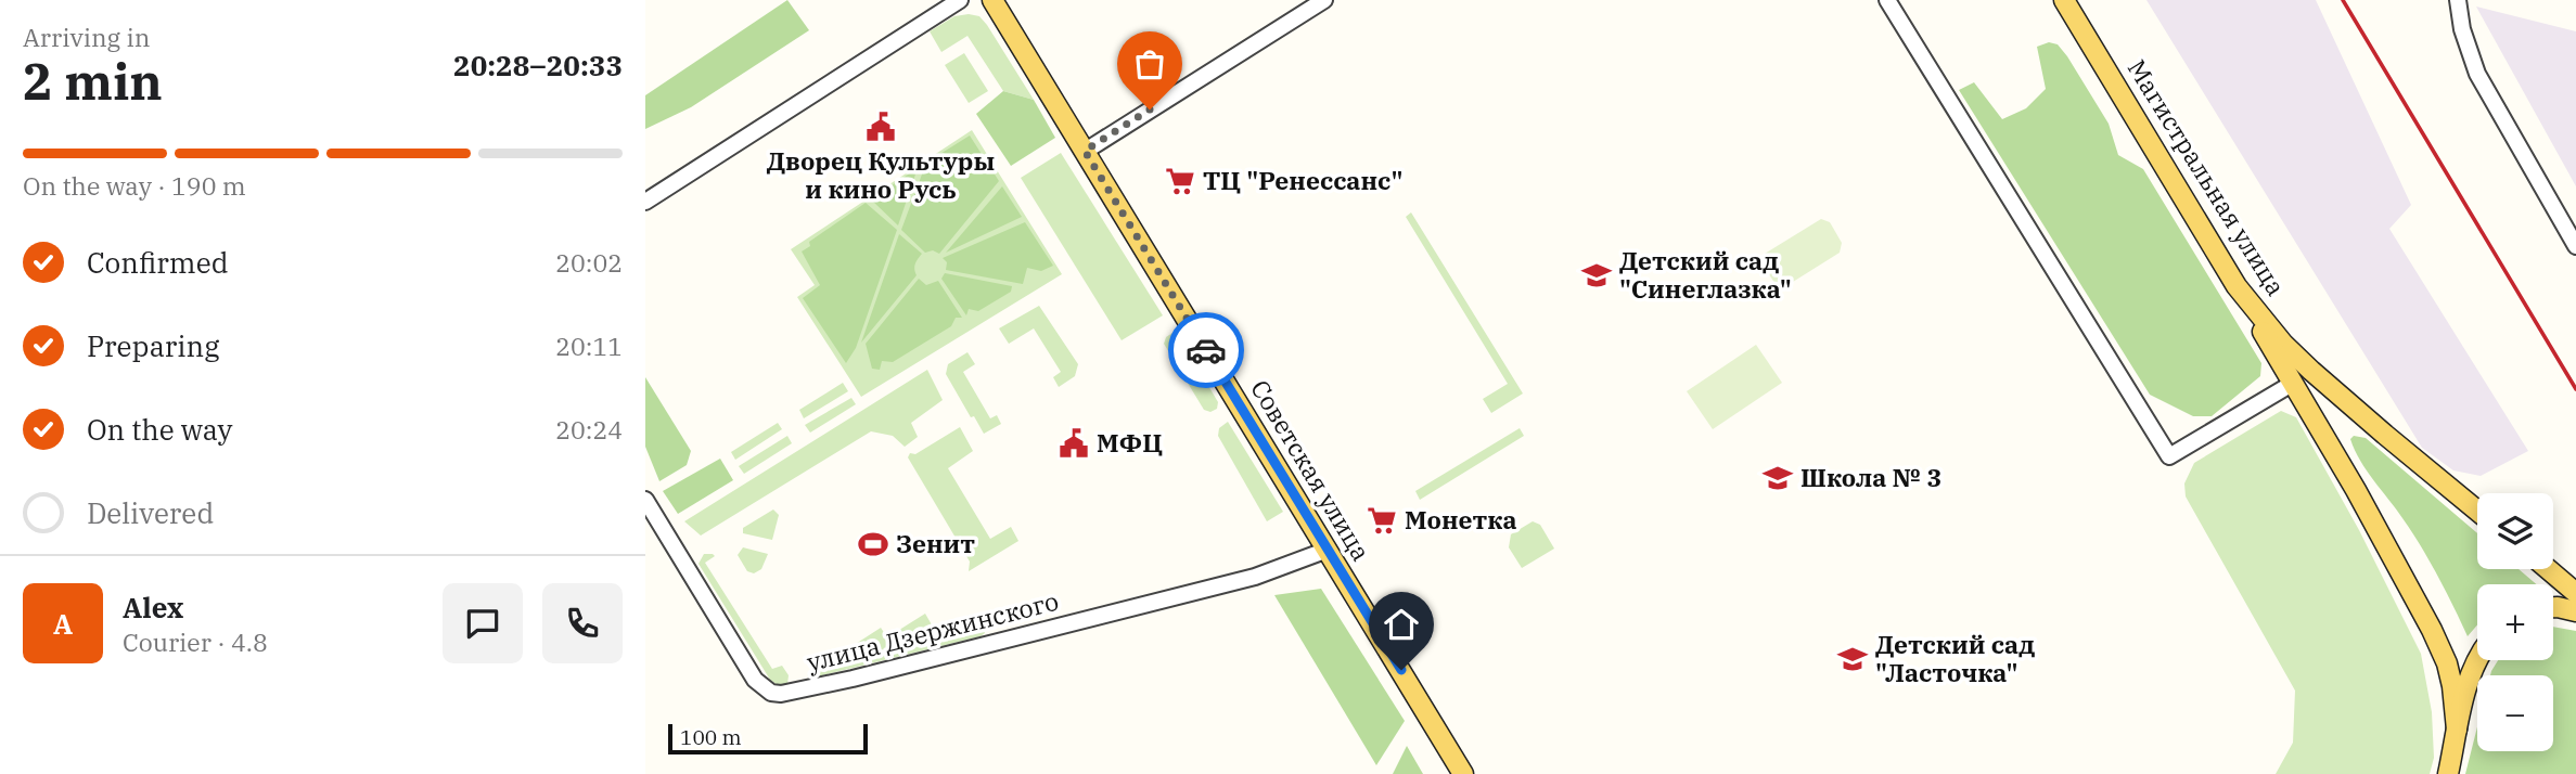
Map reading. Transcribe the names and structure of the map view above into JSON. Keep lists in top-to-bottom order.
{
  "streets": {
    "main road": ["Магистральная улица", "Советская улица"],
    "street": ["улица Дзержинского"]
  },
  "crossings": [
    ["Советская улица", "улица Дзержинского"]
  ],
  "places": {
    "public building": ["Дворец Культуры и кино Русь", "МФЦ"],
    "supermarket": ["ТЦ \"Ренессанс\"", "Монетка"],
    "school or university": ["Детский сад \"Синеглазка\"", "Школа № 3", "Детский сад \"Ласточка\""],
    "sports": ["Зенит"]
  },
  "scale_bar": "100 m",
  "page": {
    "heading": ["2 min", "Arriving in", "20:28–20:33"],
    "panel": ["Alex", "Courier · 4.8"],
    "bar": "On the way · 190 m",
    "list": [
      ["Confirmed", "20:02"],
      ["Preparing", "20:11"],
      ["On the way", "20:24"],
      "Delivered"
    ],
    "map_buttons": ["+", "−"],
    "round": "A",
    "scale": "100 m"
  }
}
